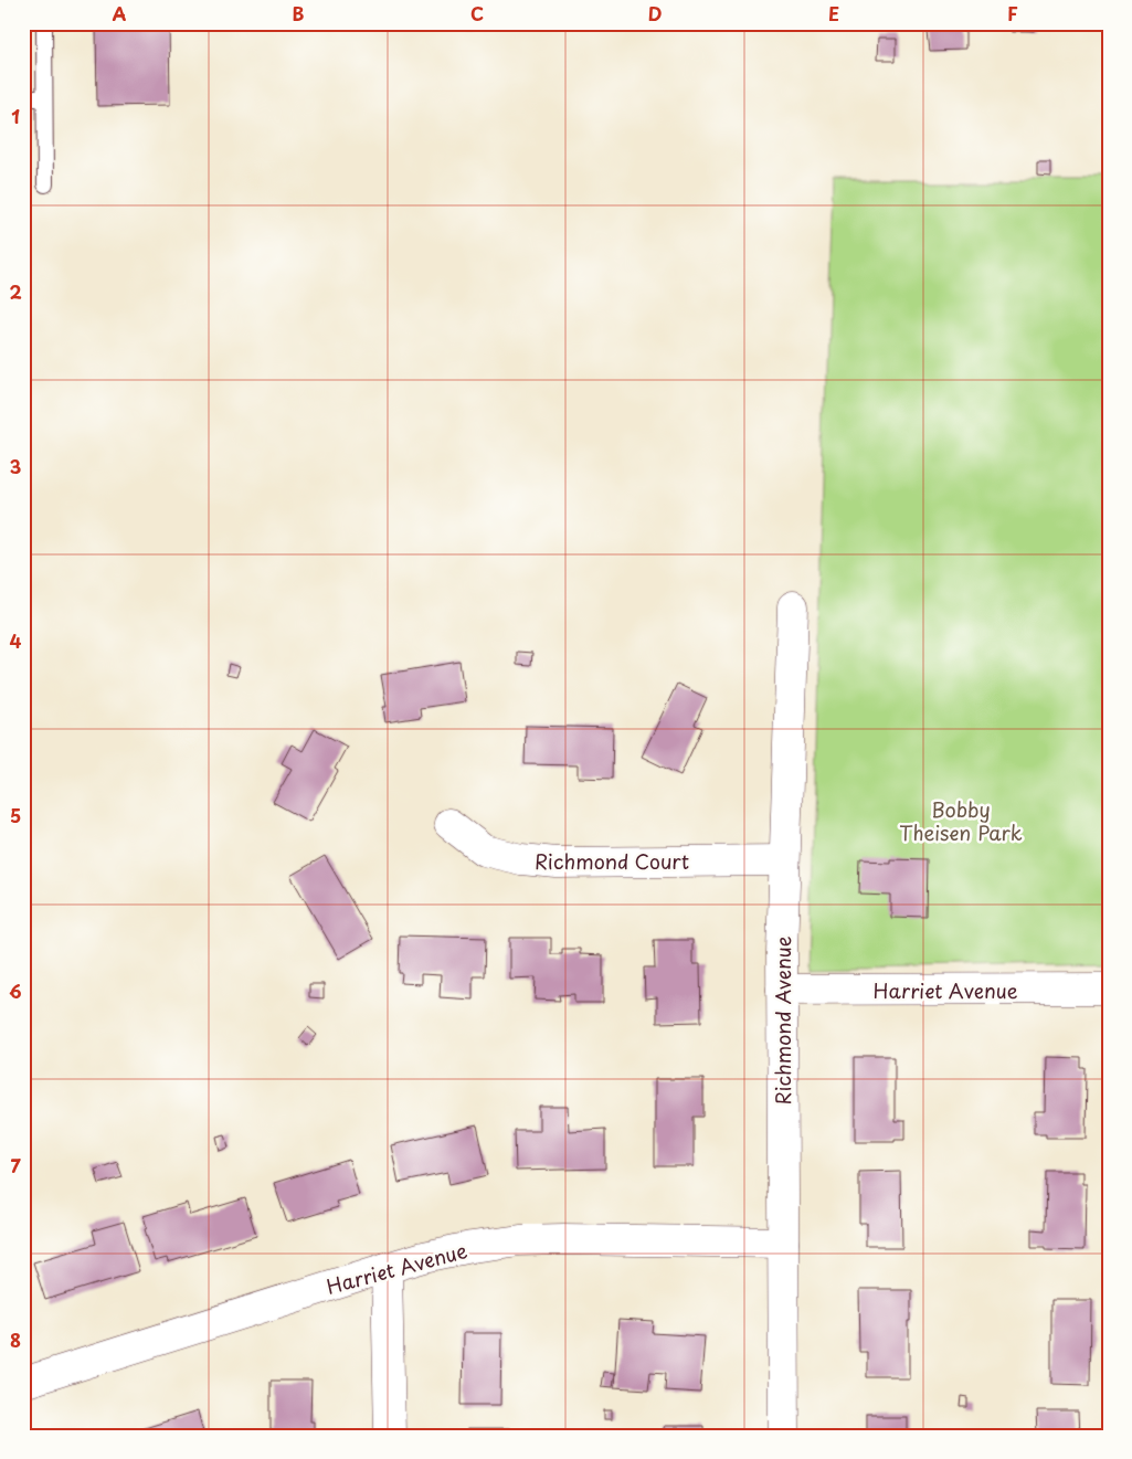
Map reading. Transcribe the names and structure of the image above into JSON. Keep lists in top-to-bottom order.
{
  "streets": {
    "street": ["Richmond Court", "Harriet Avenue", "Richmond Avenue"]
  },
  "crossings": [
    ["Richmond Court", "Richmond Avenue"],
    ["Harriet Avenue", "Richmond Avenue"]
  ],
  "parks": ["Bobby Theisen Park"],
  "grid": {
    "columns": [
      "A",
      "B",
      "C",
      "D",
      "E",
      "F"
    ],
    "rows": [
      "1",
      "2",
      "3",
      "4",
      "5",
      "6",
      "7",
      "8"
    ]
  }
}
